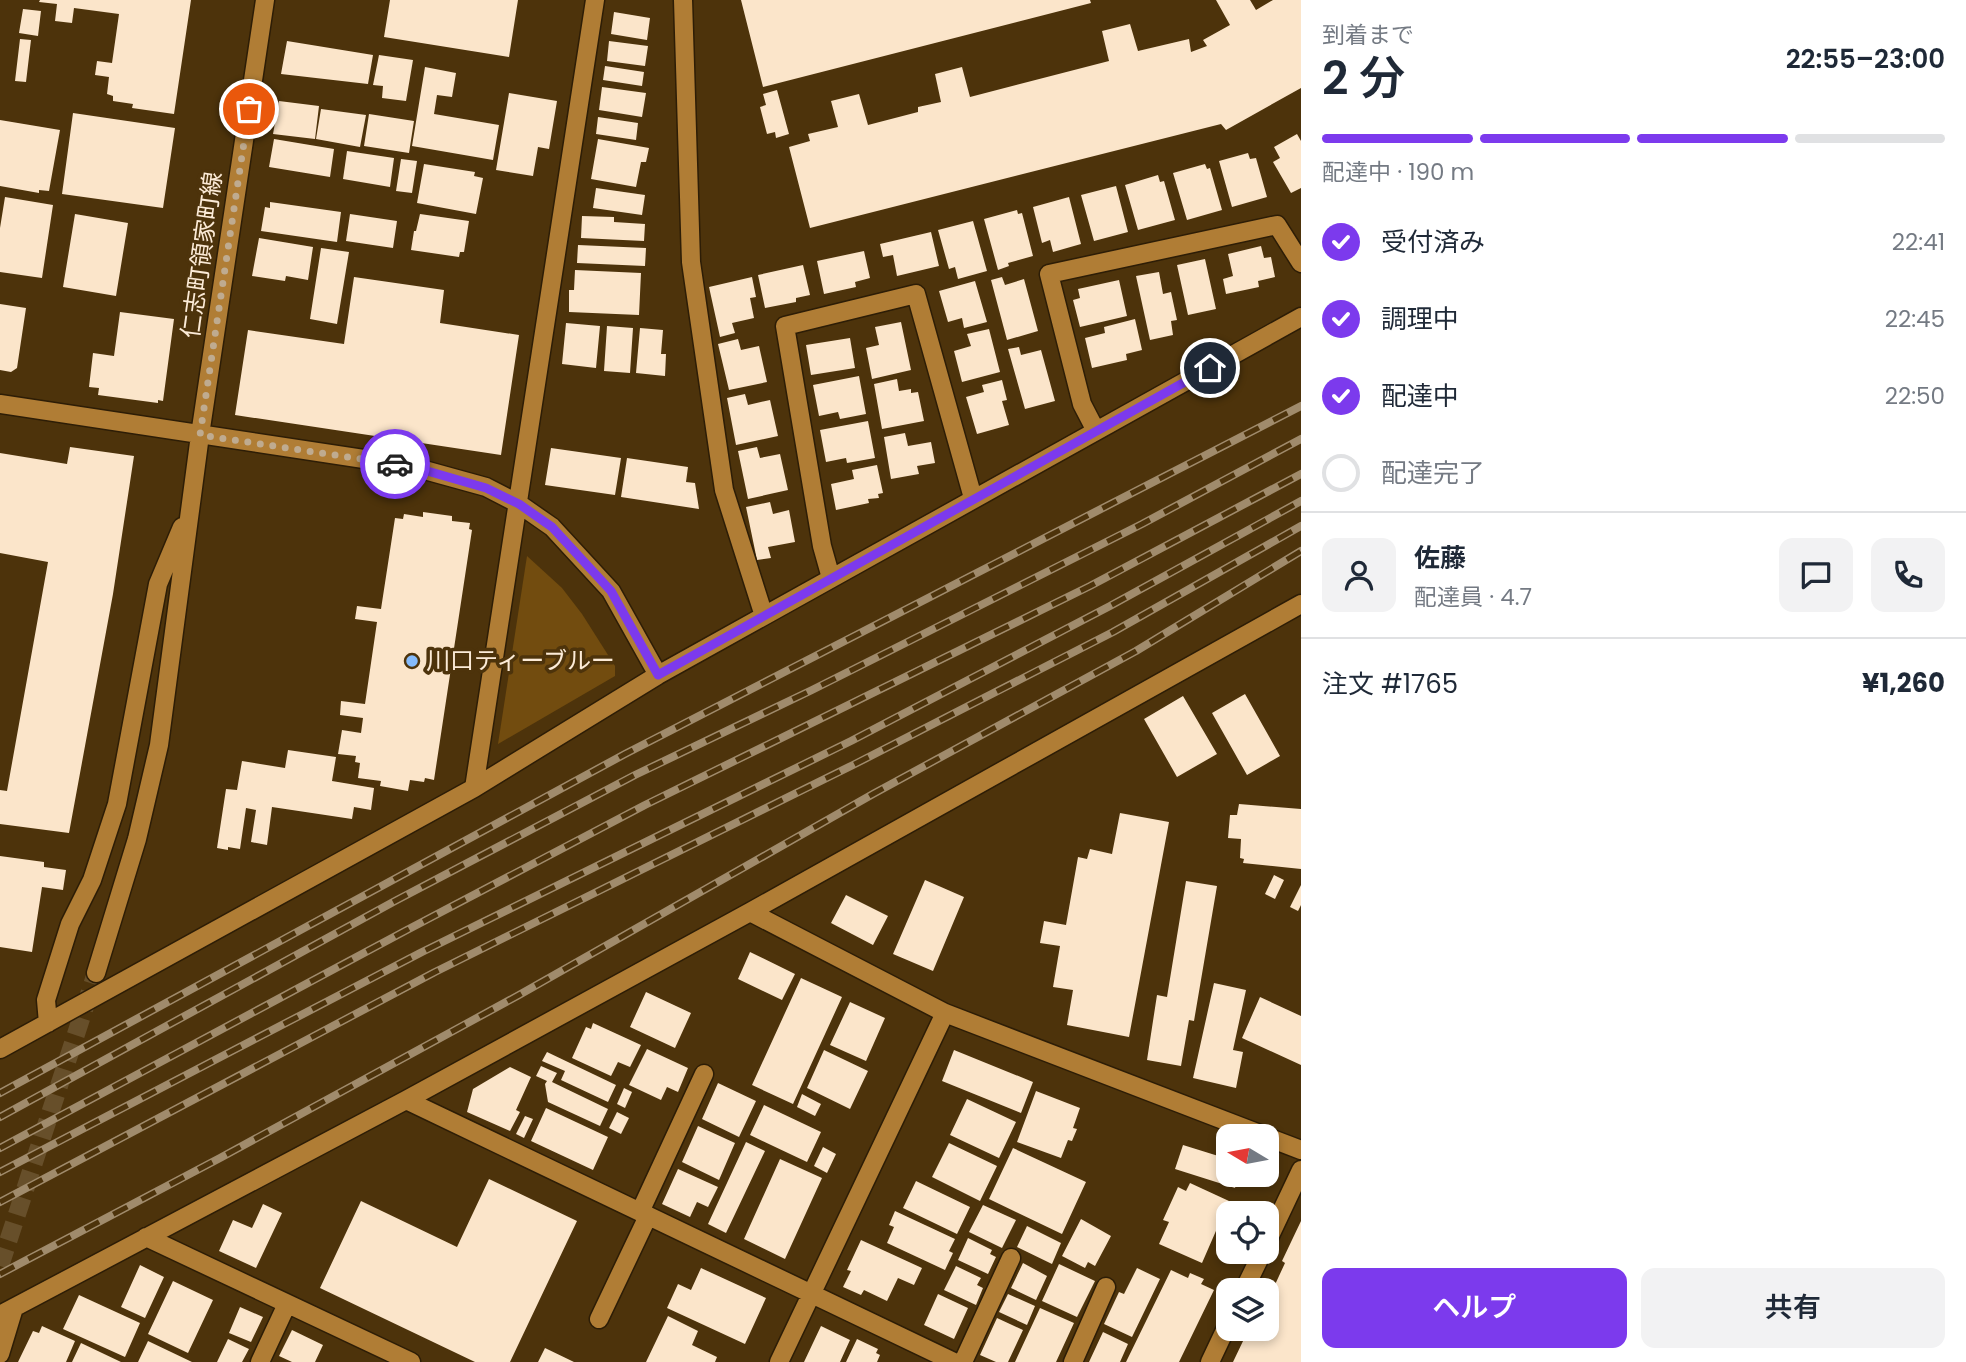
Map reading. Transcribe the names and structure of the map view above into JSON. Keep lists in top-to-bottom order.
{
  "streets": {
    "street": ["仁志町領家町線"]
  },
  "places": ["川口ティーブルー"],
  "north": "left",
  "page": {
    "heading": ["2 分", "到着まで", "22:55–23:00"],
    "panel": [
      "佐藤",
      "配達員 · 4.7",
      "注文 #1765",
      "¥1,260"
    ],
    "bar": "配達中 · 190 m",
    "list": [
      ["受付済み", "22:41"],
      ["調理中", "22:45"],
      ["配達中", "22:50"],
      "配達完了"
    ],
    "buttons": ["ヘルプ", "共有"]
  }
}
